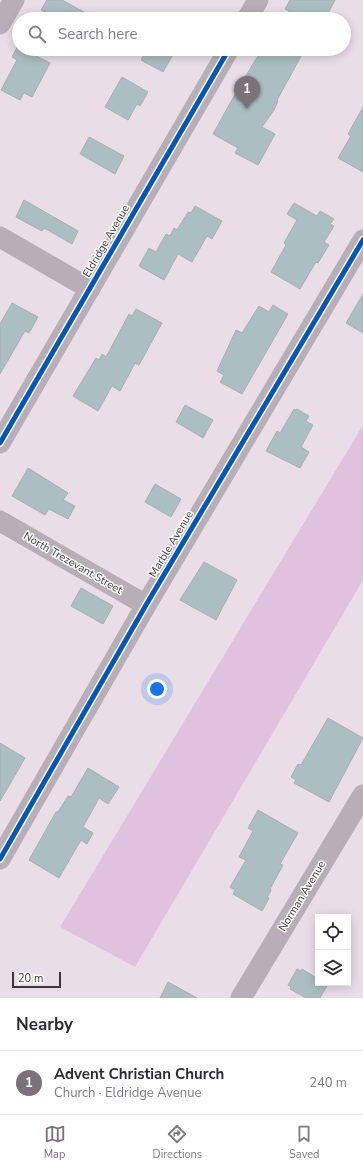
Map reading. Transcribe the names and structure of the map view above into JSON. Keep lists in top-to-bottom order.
{
  "streets": {
    "street": [
      "Eldridge Avenue",
      "Marble Avenue",
      "North Trezevant Street",
      "Norman Avenue"
    ]
  },
  "crossings": [
    ["Marble Avenue", "North Trezevant Street"]
  ],
  "scale_bar": "20 m",
  "page": {
    "search": "Search here",
    "pins": "1",
    "scale": "20 m",
    "heading": "Nearby",
    "list": [
      {
        "mark": "1",
        "name": "Advent Christian Church",
        "note": "Church · Eldridge Avenue",
        "value": "240 m"
      }
    ],
    "nav": ["Map", "Directions", "Saved"]
  }
}
